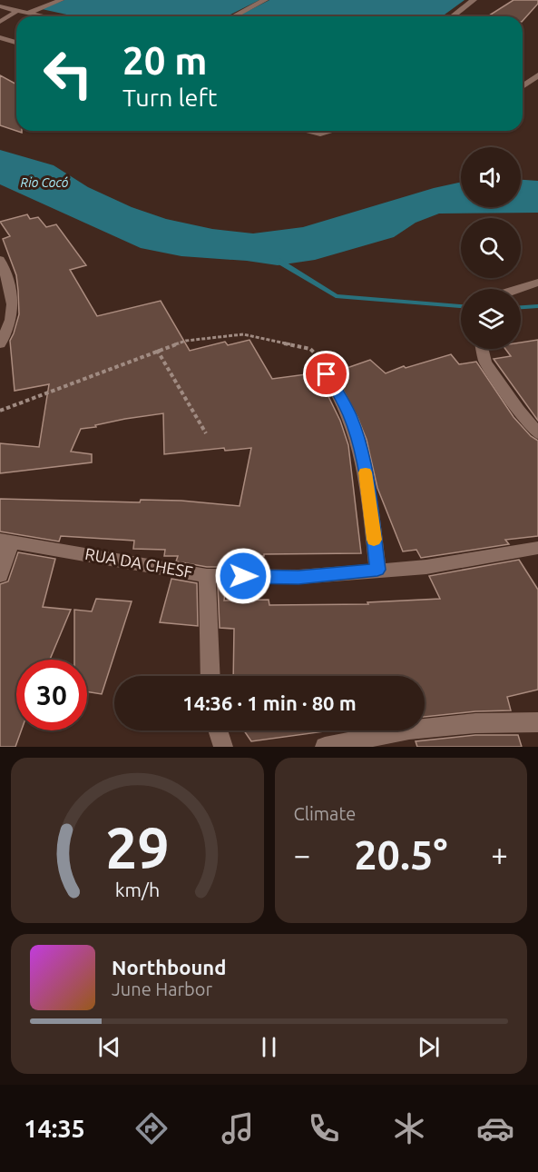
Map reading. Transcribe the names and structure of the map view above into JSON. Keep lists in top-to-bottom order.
{
  "streets": {
    "street": ["RUA DA CHESF"]
  },
  "water": ["Rio Cocó"],
  "page": {
    "turn": ["20 m", "Turn left"],
    "limit": "30",
    "trip": "14:36 · 1 min · 80 m",
    "tile": "Climate",
    "heat": ["−", "20.5°", "+"],
    "song": ["Northbound", "June Harbor"],
    "tabs": "14:35",
    "gauge": ["29", "km/h"]
  }
}
